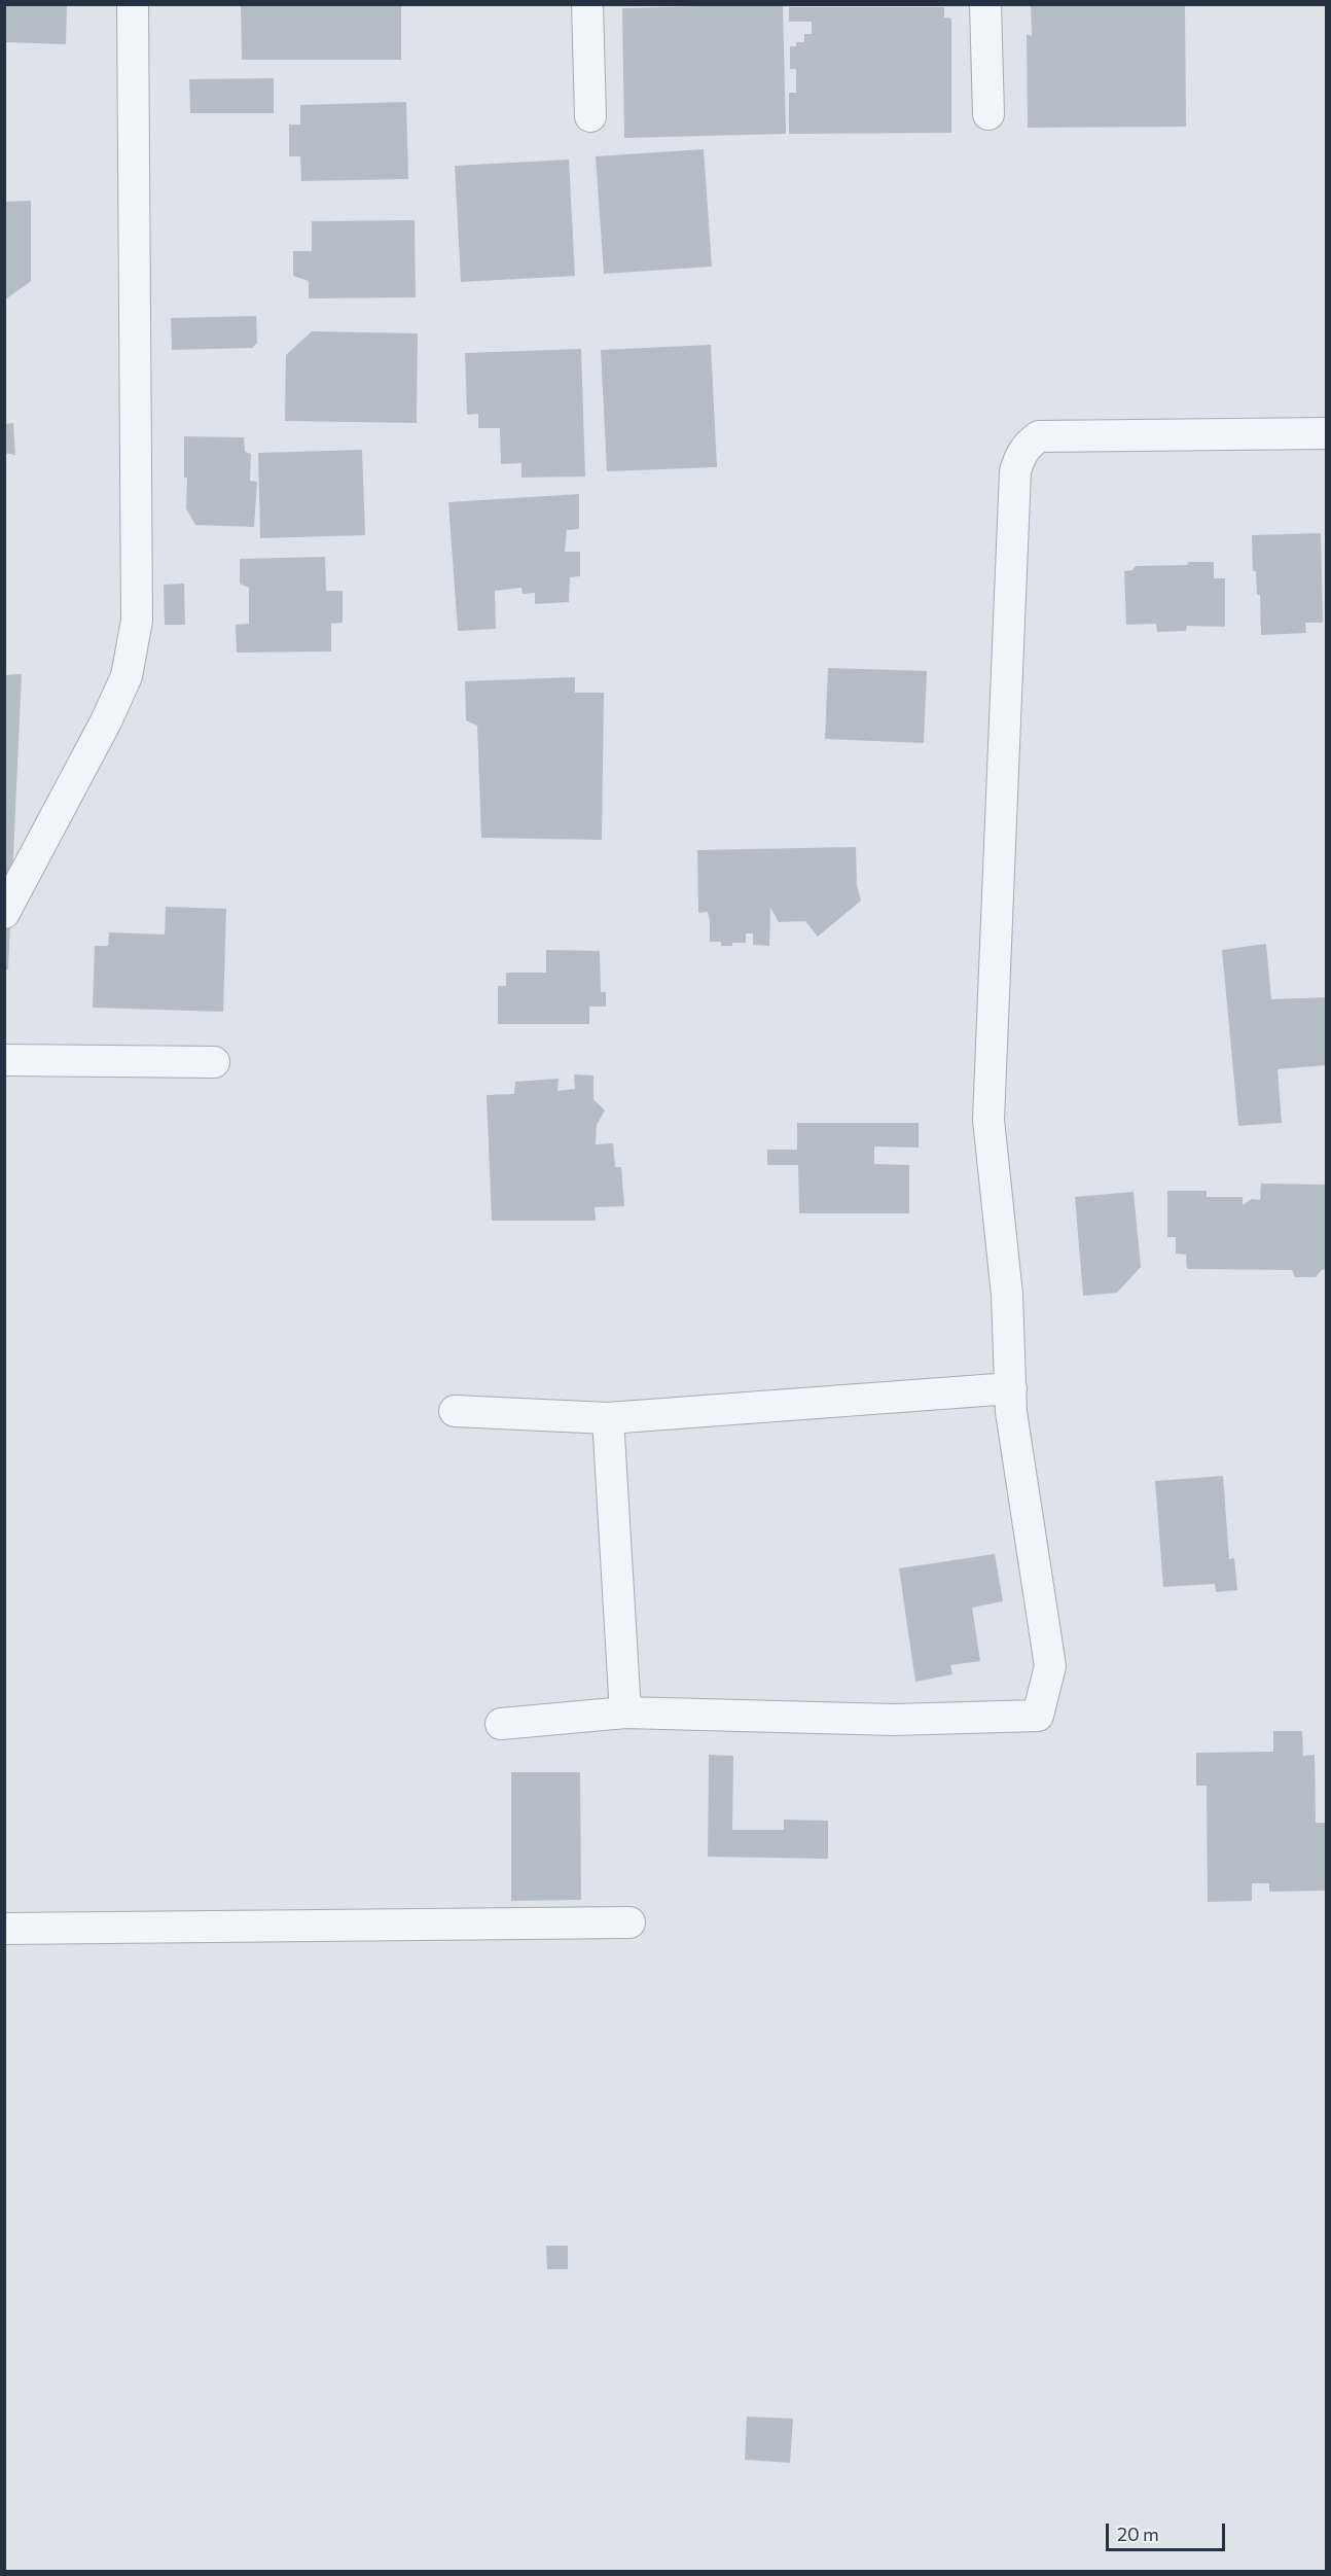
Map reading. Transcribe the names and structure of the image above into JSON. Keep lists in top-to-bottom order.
{
  "scale_bar": "20 m"
}
